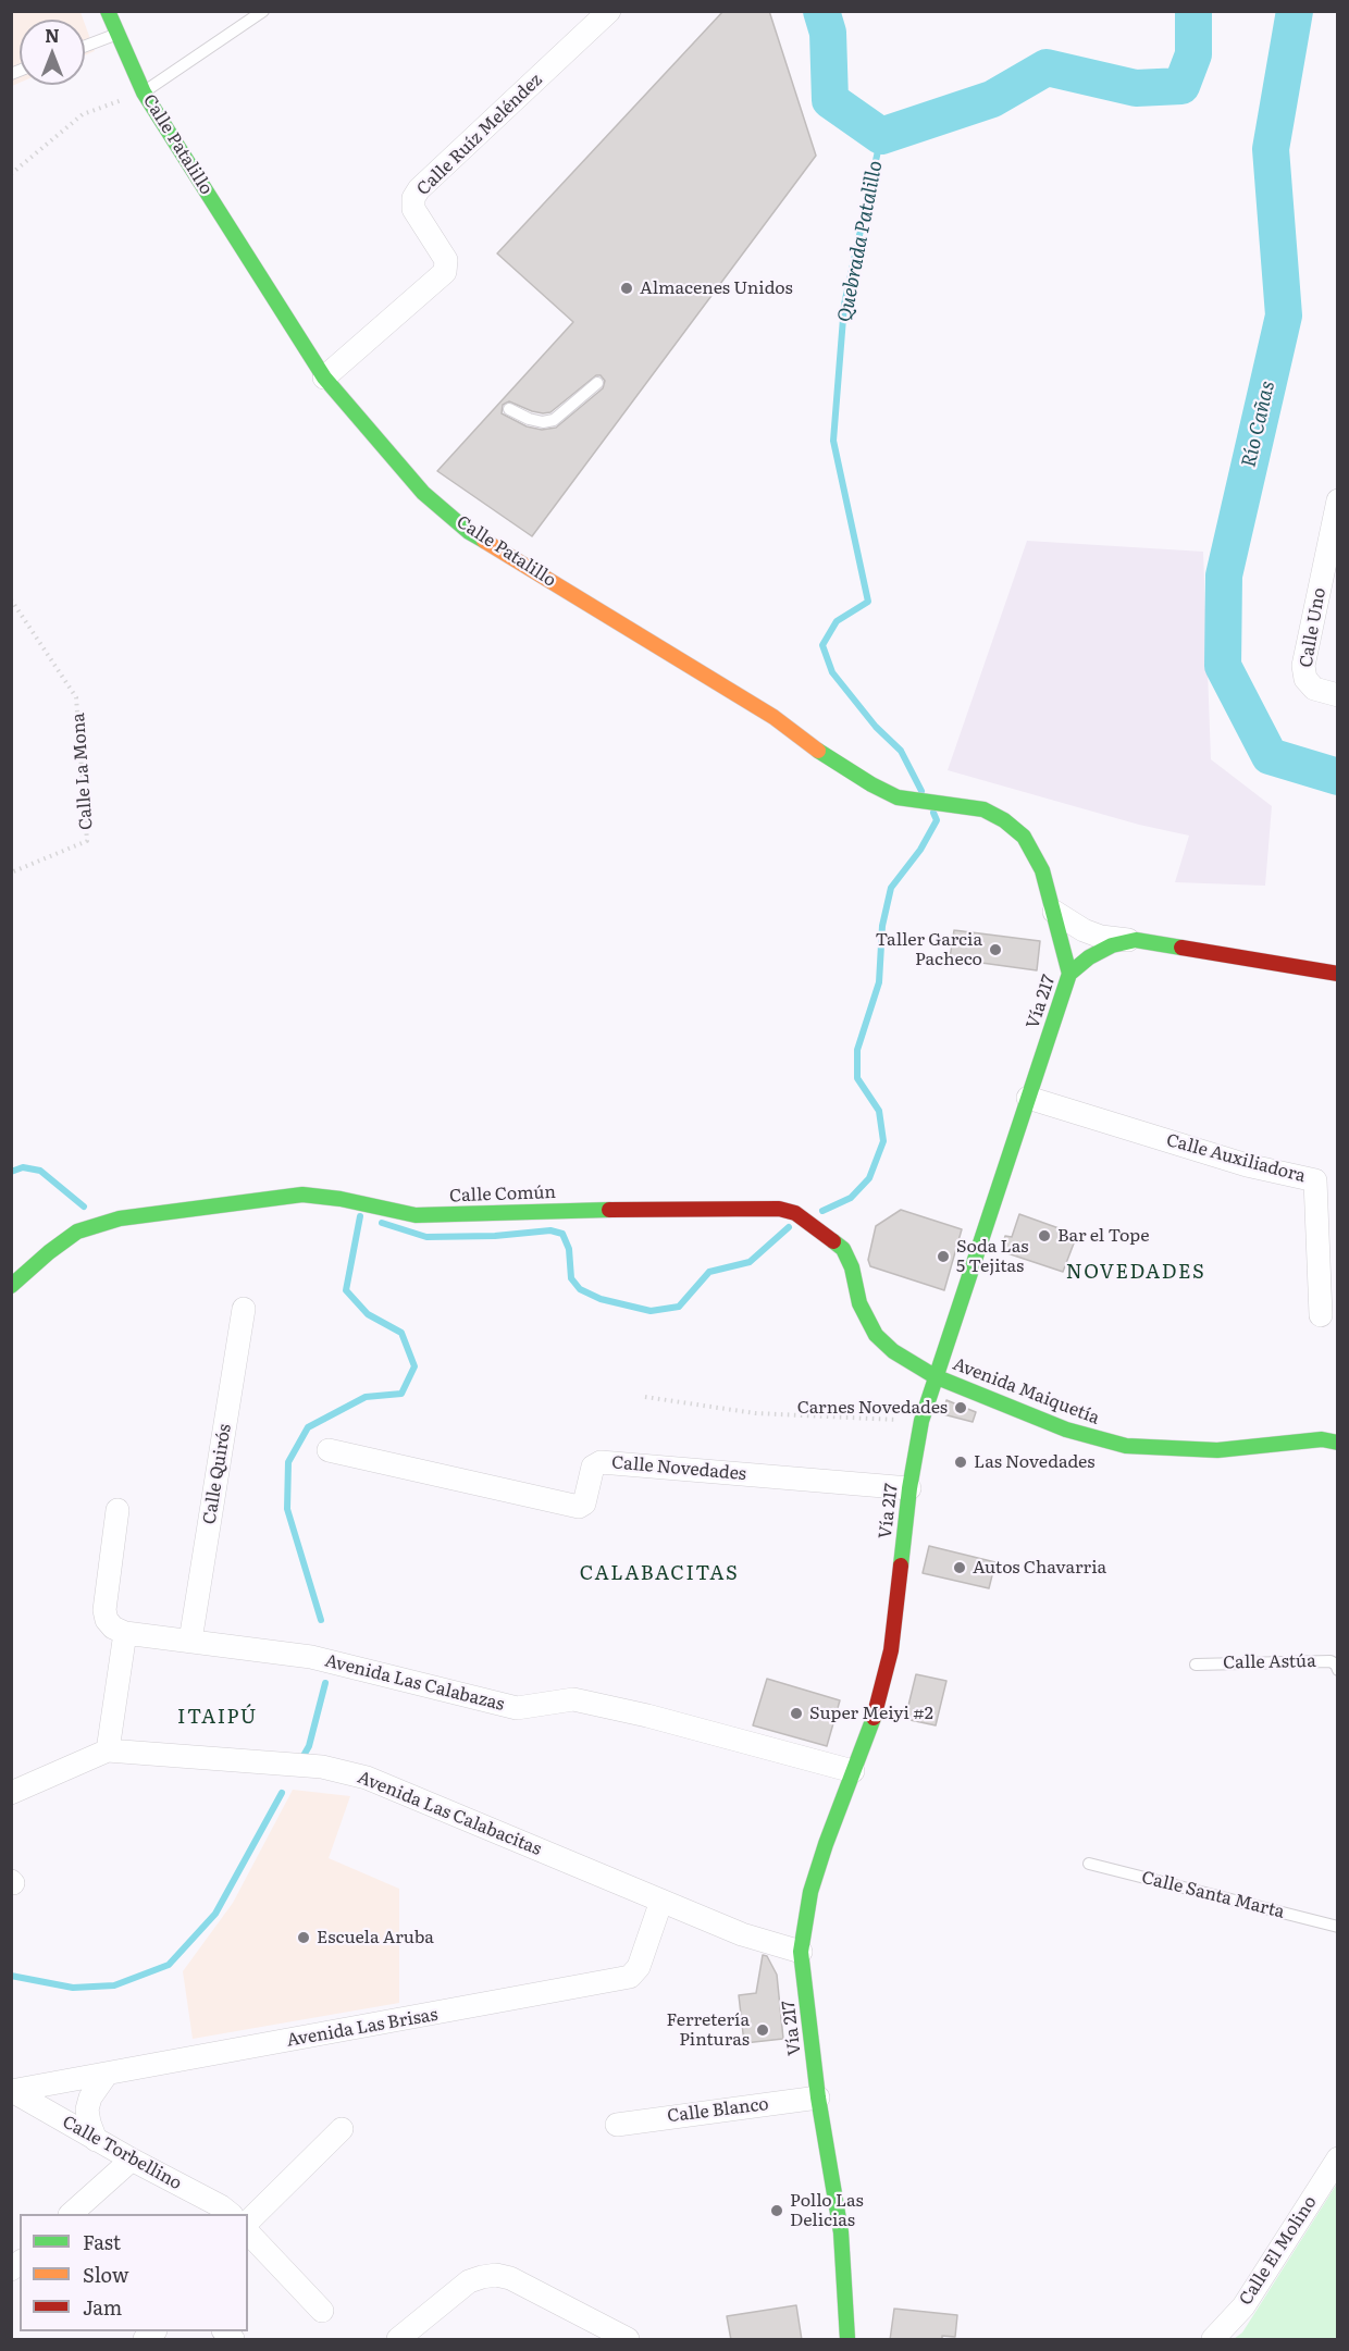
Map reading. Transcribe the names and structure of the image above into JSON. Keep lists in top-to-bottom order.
{
  "streets": {
    "street": [
      "Calle Ruíz Meléndez",
      "Calle Patalillo",
      "Calle Uno",
      "Vía 217",
      "Calle Auxiliadora",
      "Calle Común",
      "Avenida Maiquetía",
      "Calle Novedades",
      "Calle Quirós",
      "Avenida Las Calabazas",
      "Avenida Las Calabacitas",
      "Avenida Las Brisas",
      "Calle Blanco",
      "Calle Torbellino",
      "Calle El Molino"
    ],
    "lane": ["Calle Astúa", "Calle Santa Marta"],
    "path": ["Calle La Mona"]
  },
  "crossings": [
    ["Calle Ruíz Meléndez", "Calle Patalillo"],
    ["Calle Patalillo", "Vía 217"],
    ["Vía 217", "Calle Auxiliadora"],
    ["Vía 217", "Calle Común"],
    ["Vía 217", "Avenida Maiquetía"],
    ["Vía 217", "Calle Novedades"],
    ["Vía 217", "Avenida Las Calabazas"],
    ["Vía 217", "Avenida Las Calabacitas"],
    ["Vía 217", "Calle Blanco"],
    ["Calle Común", "Avenida Maiquetía"],
    ["Calle Quirós", "Avenida Las Calabazas"],
    ["Avenida Las Calabacitas", "Avenida Las Brisas"],
    ["Avenida Las Brisas", "Calle Torbellino"]
  ],
  "districts": ["NOVEDADES", "CALABACITAS", "ITAIPÚ"],
  "water": ["Quebrada Patalillo", "Río Cañas"],
  "places": [
    "Almacenes Unidos",
    "Taller Garcia Pacheco",
    "Bar el Tope",
    "Soda Las 5 Tejitas",
    "Carnes Novedades",
    "Las Novedades",
    "Autos Chavarria",
    "Super Meiyi #2",
    "Escuela Aruba",
    "Ferretería Pinturas",
    "Pollo Las Delicias"
  ],
  "legend": ["Fast", "Slow", "Jam"],
  "north": "top"
}
